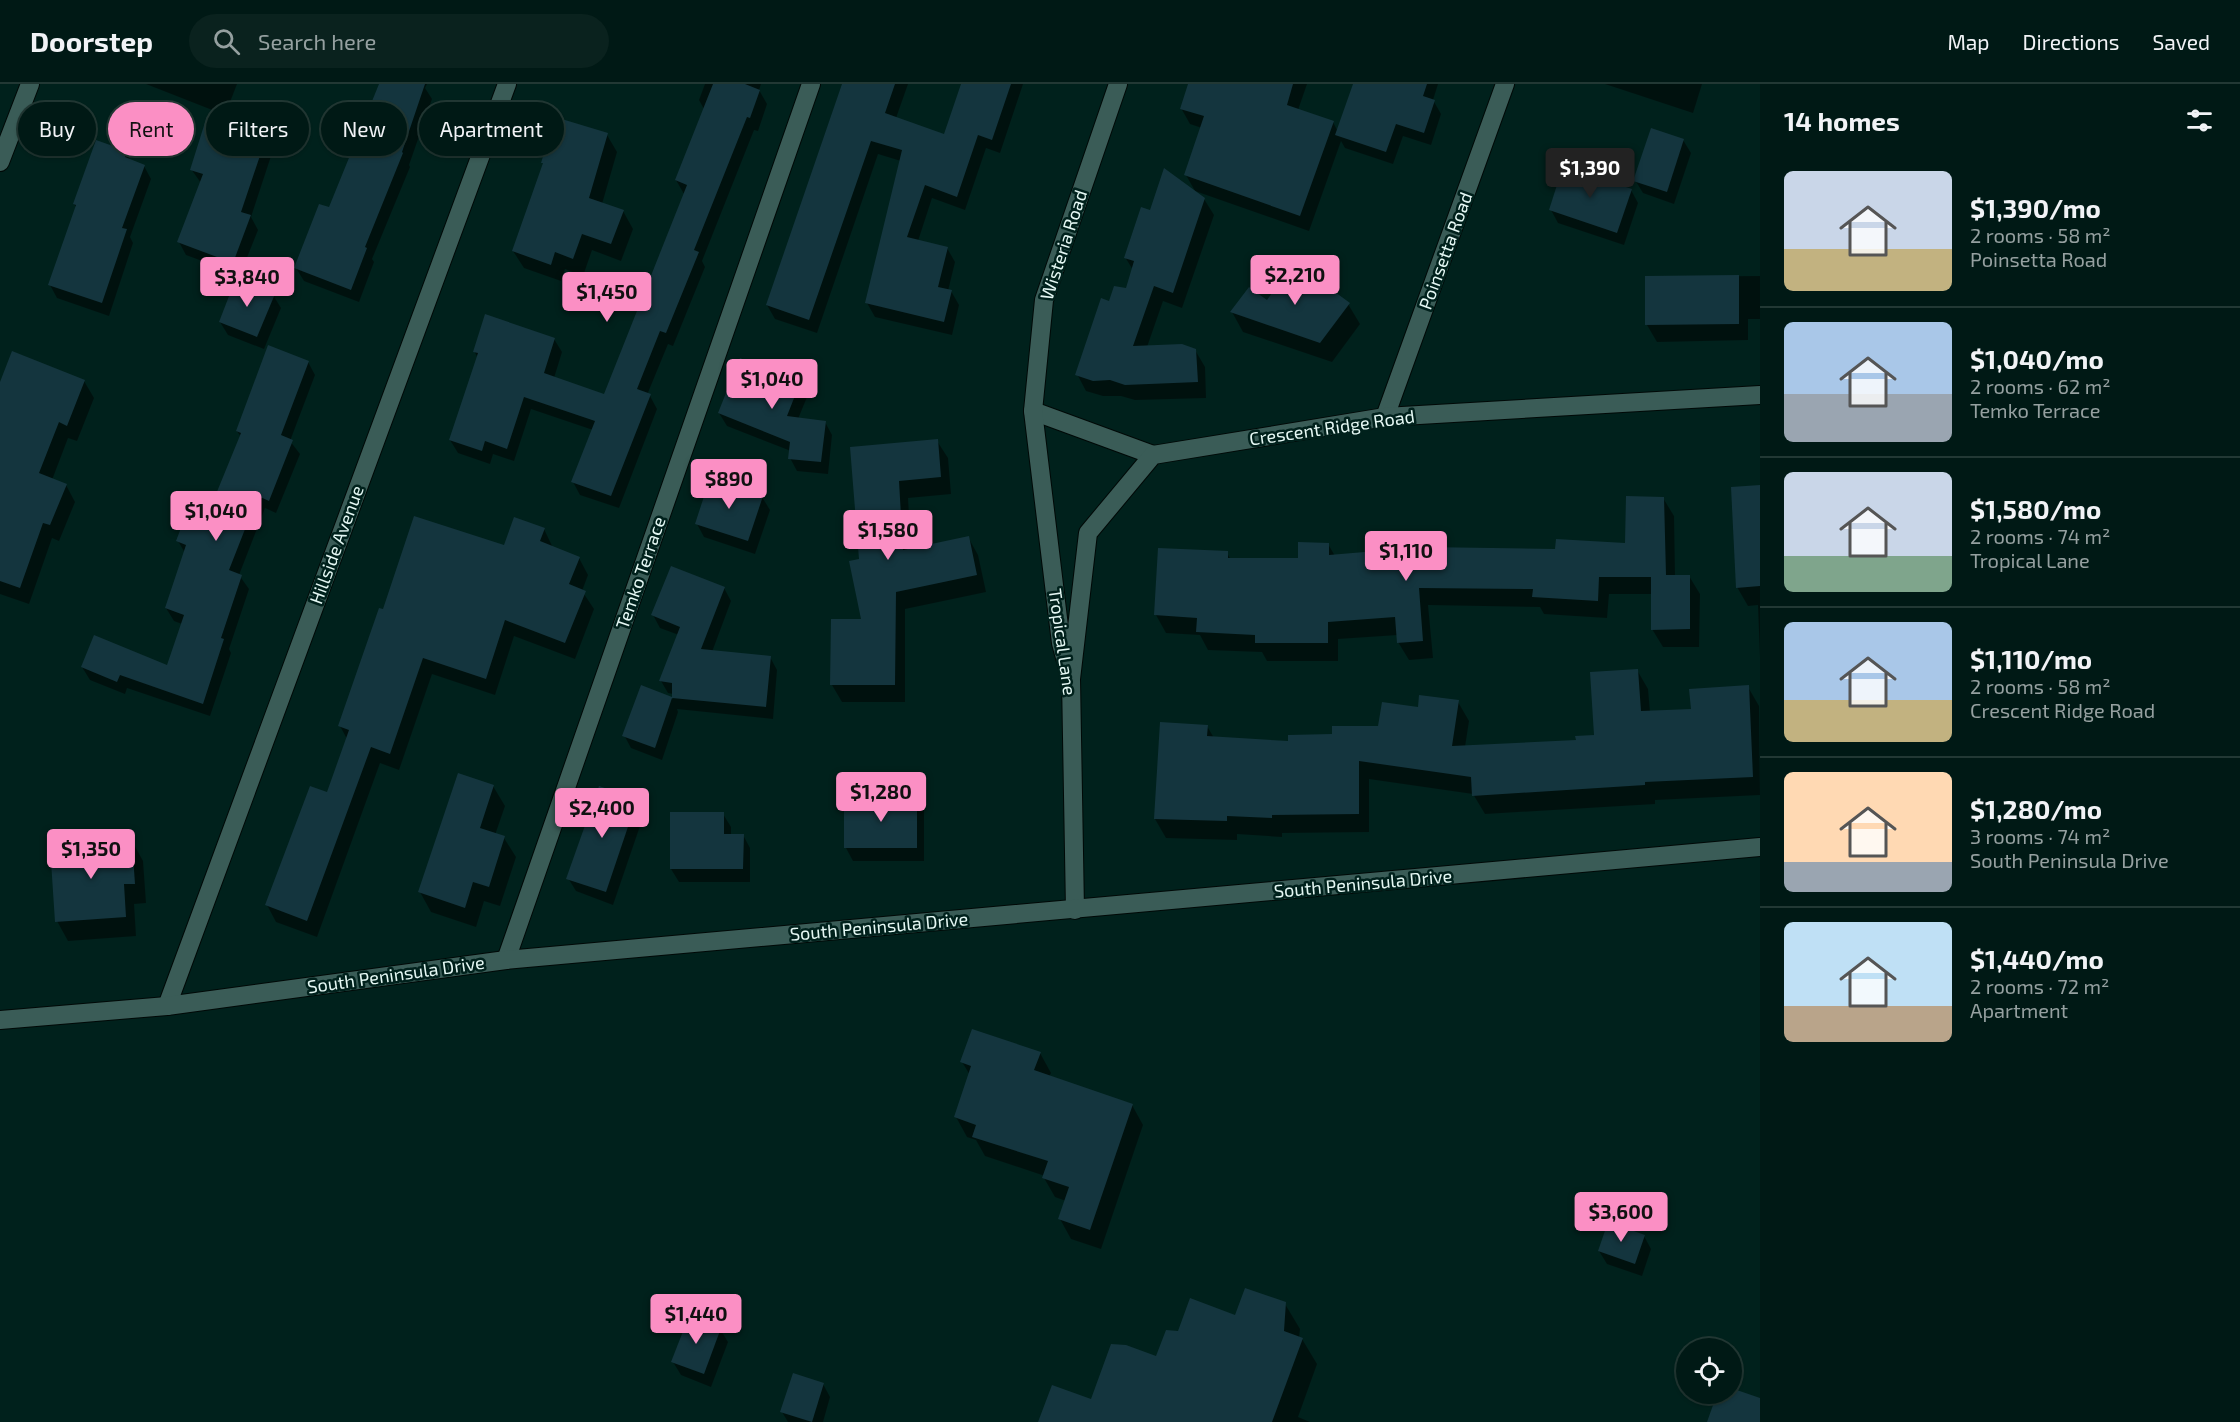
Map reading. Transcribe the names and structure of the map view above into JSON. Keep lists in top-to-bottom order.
{
  "streets": {
    "street": [
      "Wisteria Road",
      "Poinsetta Road",
      "Crescent Ridge Road",
      "Hillside Avenue",
      "Temko Terrace",
      "Tropical Lane",
      "South Peninsula Drive"
    ]
  },
  "crossings": [
    ["Wisteria Road", "Tropical Lane"],
    ["Poinsetta Road", "Crescent Ridge Road"],
    ["Hillside Avenue", "South Peninsula Drive"],
    ["Temko Terrace", "South Peninsula Drive"],
    ["Tropical Lane", "South Peninsula Drive"]
  ],
  "page": {
    "header": "Doorstep",
    "search": "Search here",
    "nav": ["Map", "Directions", "Saved"],
    "heading": "14 homes",
    "chip": [
      "Buy",
      "Rent",
      "Filters",
      "New",
      "Apartment"
    ],
    "price": [
      "$1,390",
      "$2,210",
      "$3,840",
      "$1,450",
      "$1,040",
      "$890",
      "$1,040",
      "$1,580",
      "$1,110",
      "$1,280",
      "$2,400",
      "$1,350",
      "$3,600",
      "$1,440"
    ],
    "list": [
      {
        "name": "$1,390/mo",
        "note": "2 rooms · 58 m² · Poinsetta Road"
      },
      {
        "name": "$1,040/mo",
        "note": "2 rooms · 62 m² · Temko Terrace"
      },
      {
        "name": "$1,580/mo",
        "note": "2 rooms · 74 m² · Tropical Lane"
      },
      {
        "name": "$1,110/mo",
        "note": "2 rooms · 58 m² · Crescent Ridge Road"
      },
      {
        "name": "$1,280/mo",
        "note": "3 rooms · 74 m² · South Peninsula Drive"
      },
      {
        "name": "$1,440/mo",
        "note": "2 rooms · 72 m² · Apartment"
      }
    ]
  }
}
